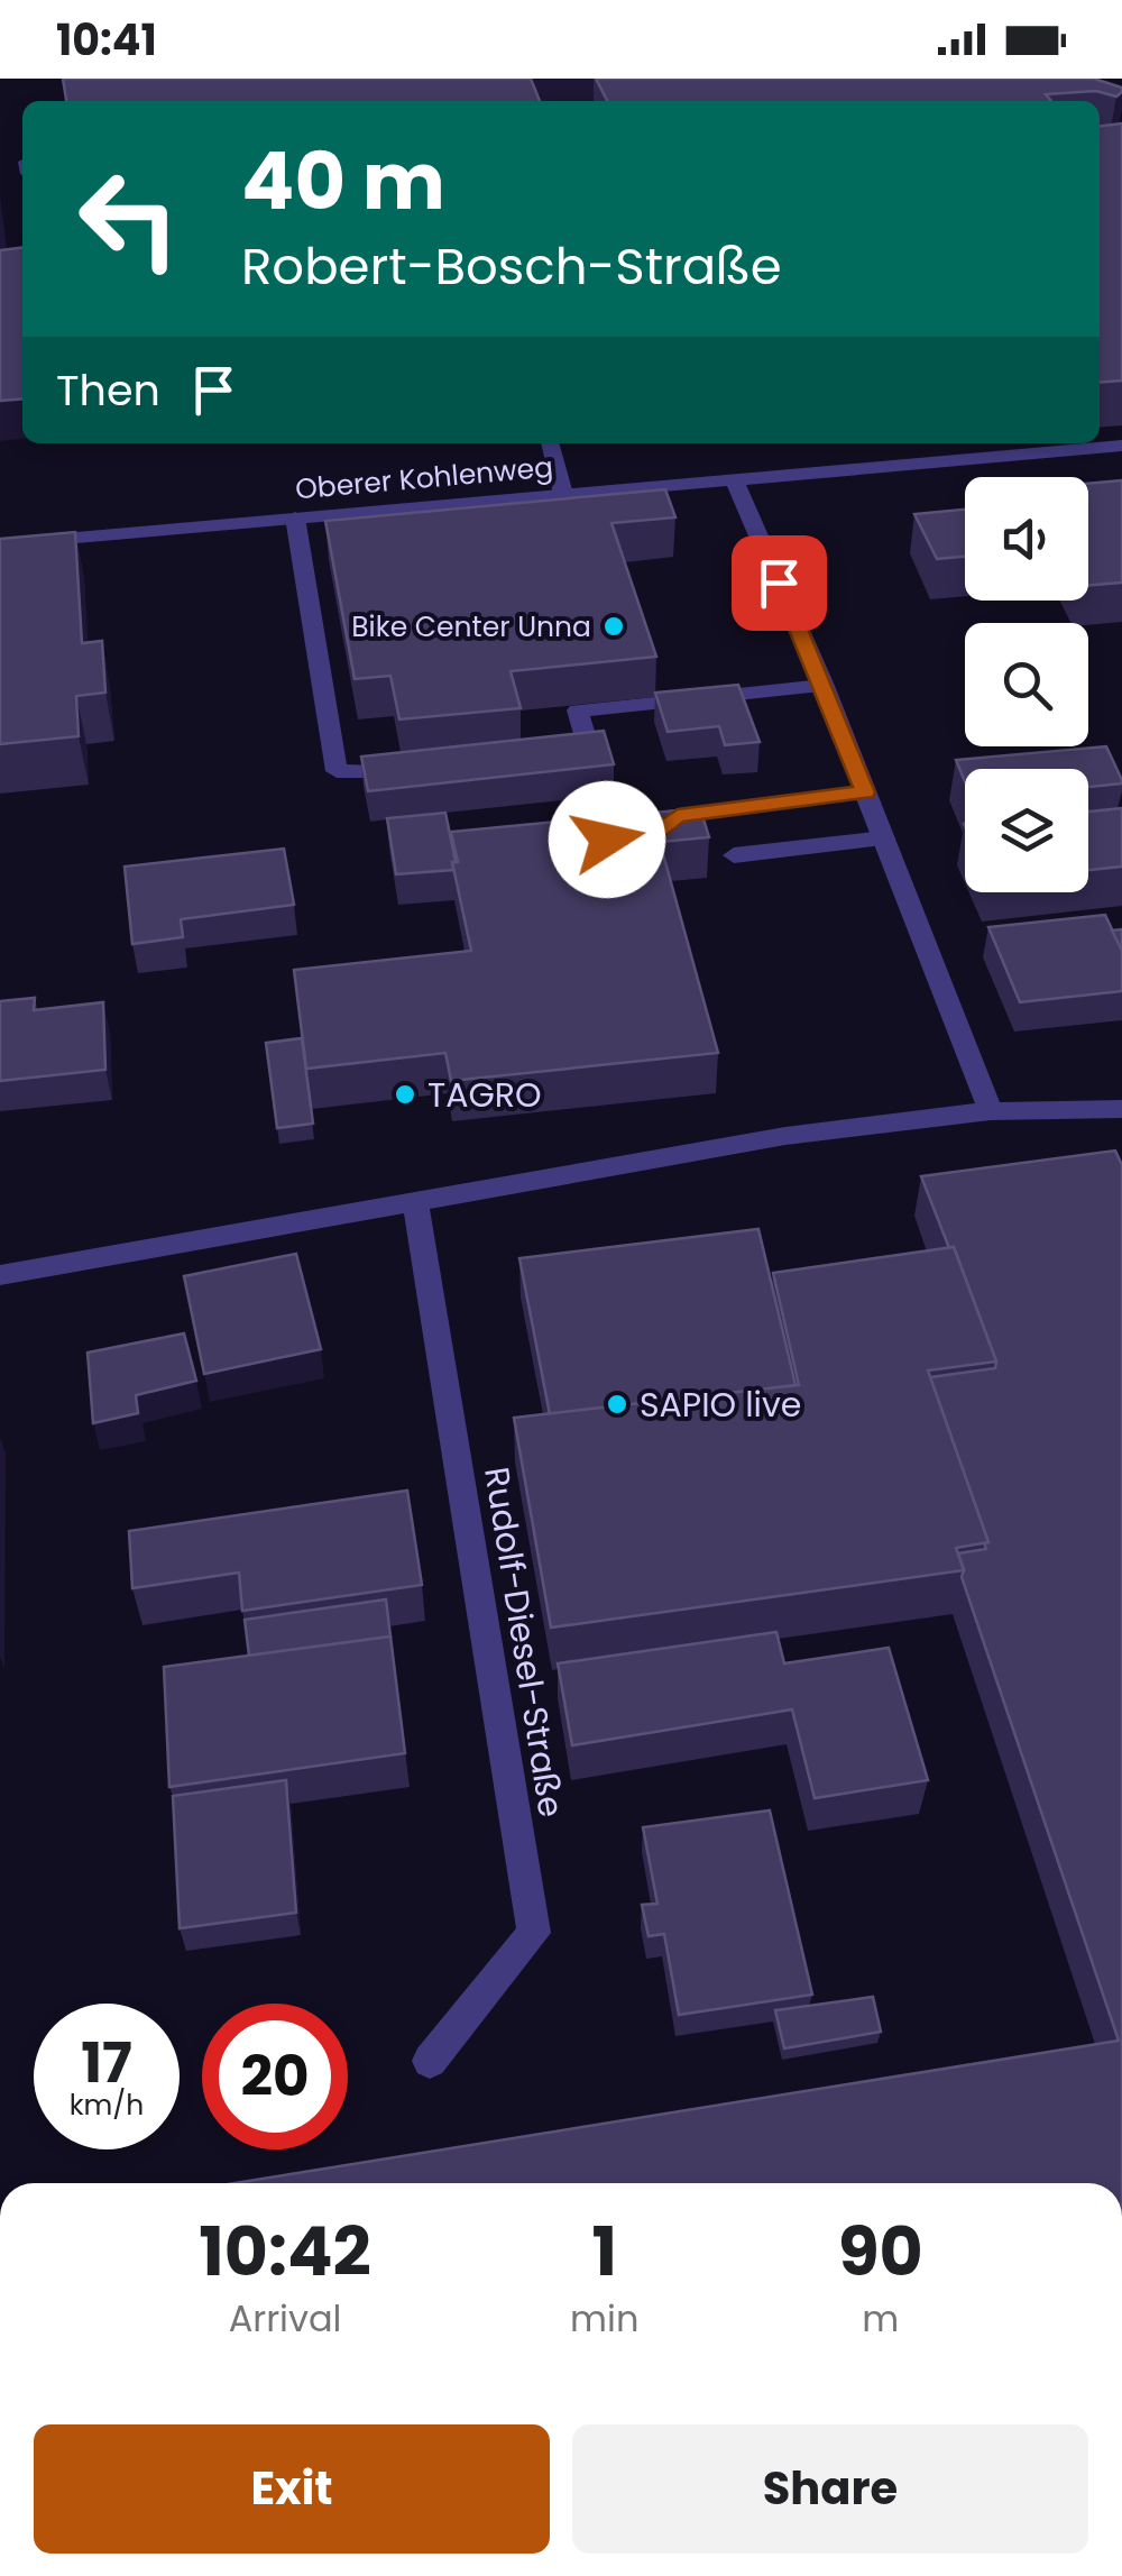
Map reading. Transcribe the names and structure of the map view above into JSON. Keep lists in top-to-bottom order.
{
  "streets": {
    "street": ["Oberer Kohlenweg", "Rudolf-Diesel-Straße"]
  },
  "places": ["Bike Center Unna", "TAGRO", "SAPIO live"],
  "page": {
    "status": "10:41",
    "turn": ["40 m", "Robert-Bosch-Straße"],
    "then": "Then",
    "speed": "17 km/h",
    "limit": "20",
    "eta": [
      "10:42",
      "Arrival",
      "1",
      "min",
      "90",
      "m"
    ],
    "buttons": ["Exit", "Share"]
  }
}
